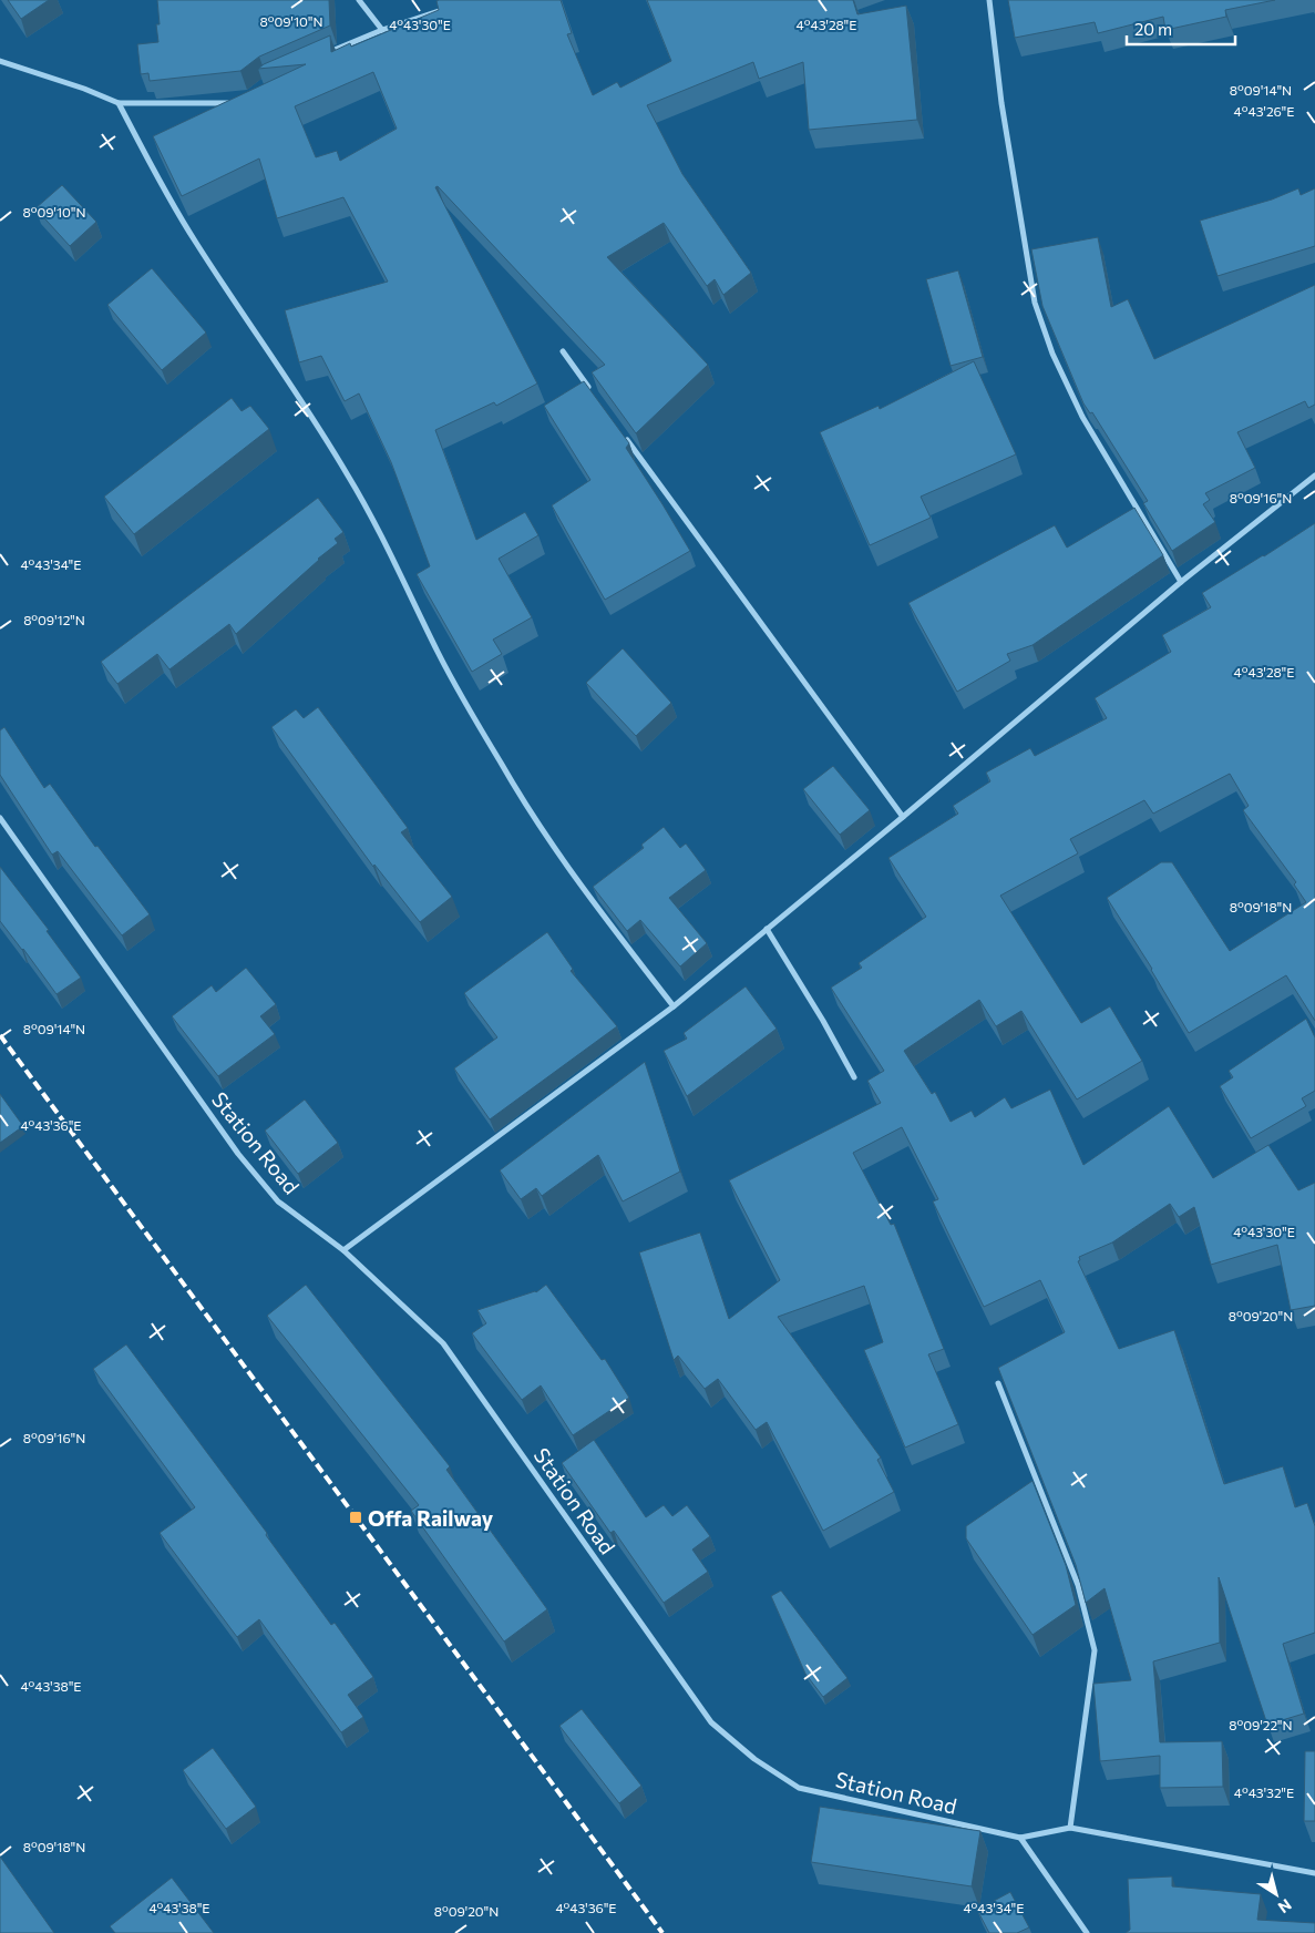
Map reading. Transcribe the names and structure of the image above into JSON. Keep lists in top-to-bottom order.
{
  "streets": {
    "street": ["Station Road"]
  },
  "places": {
    "transit": ["Offa Railway"]
  },
  "scale_bar": "20 m",
  "north": "bottom right",
  "coordinates": [
    "8°09'10\"N",
    "4°43'30\"E",
    "4°43'28\"E",
    "8°09'14\"N",
    "4°43'26\"E",
    "8°09'16\"N",
    "4°43'34\"E",
    "8°09'12\"N",
    "8°09'18\"N",
    "4°43'36\"E",
    "8°09'20\"N",
    "4°43'38\"E",
    "8°09'22\"N",
    "4°43'32\"E"
  ]
}
